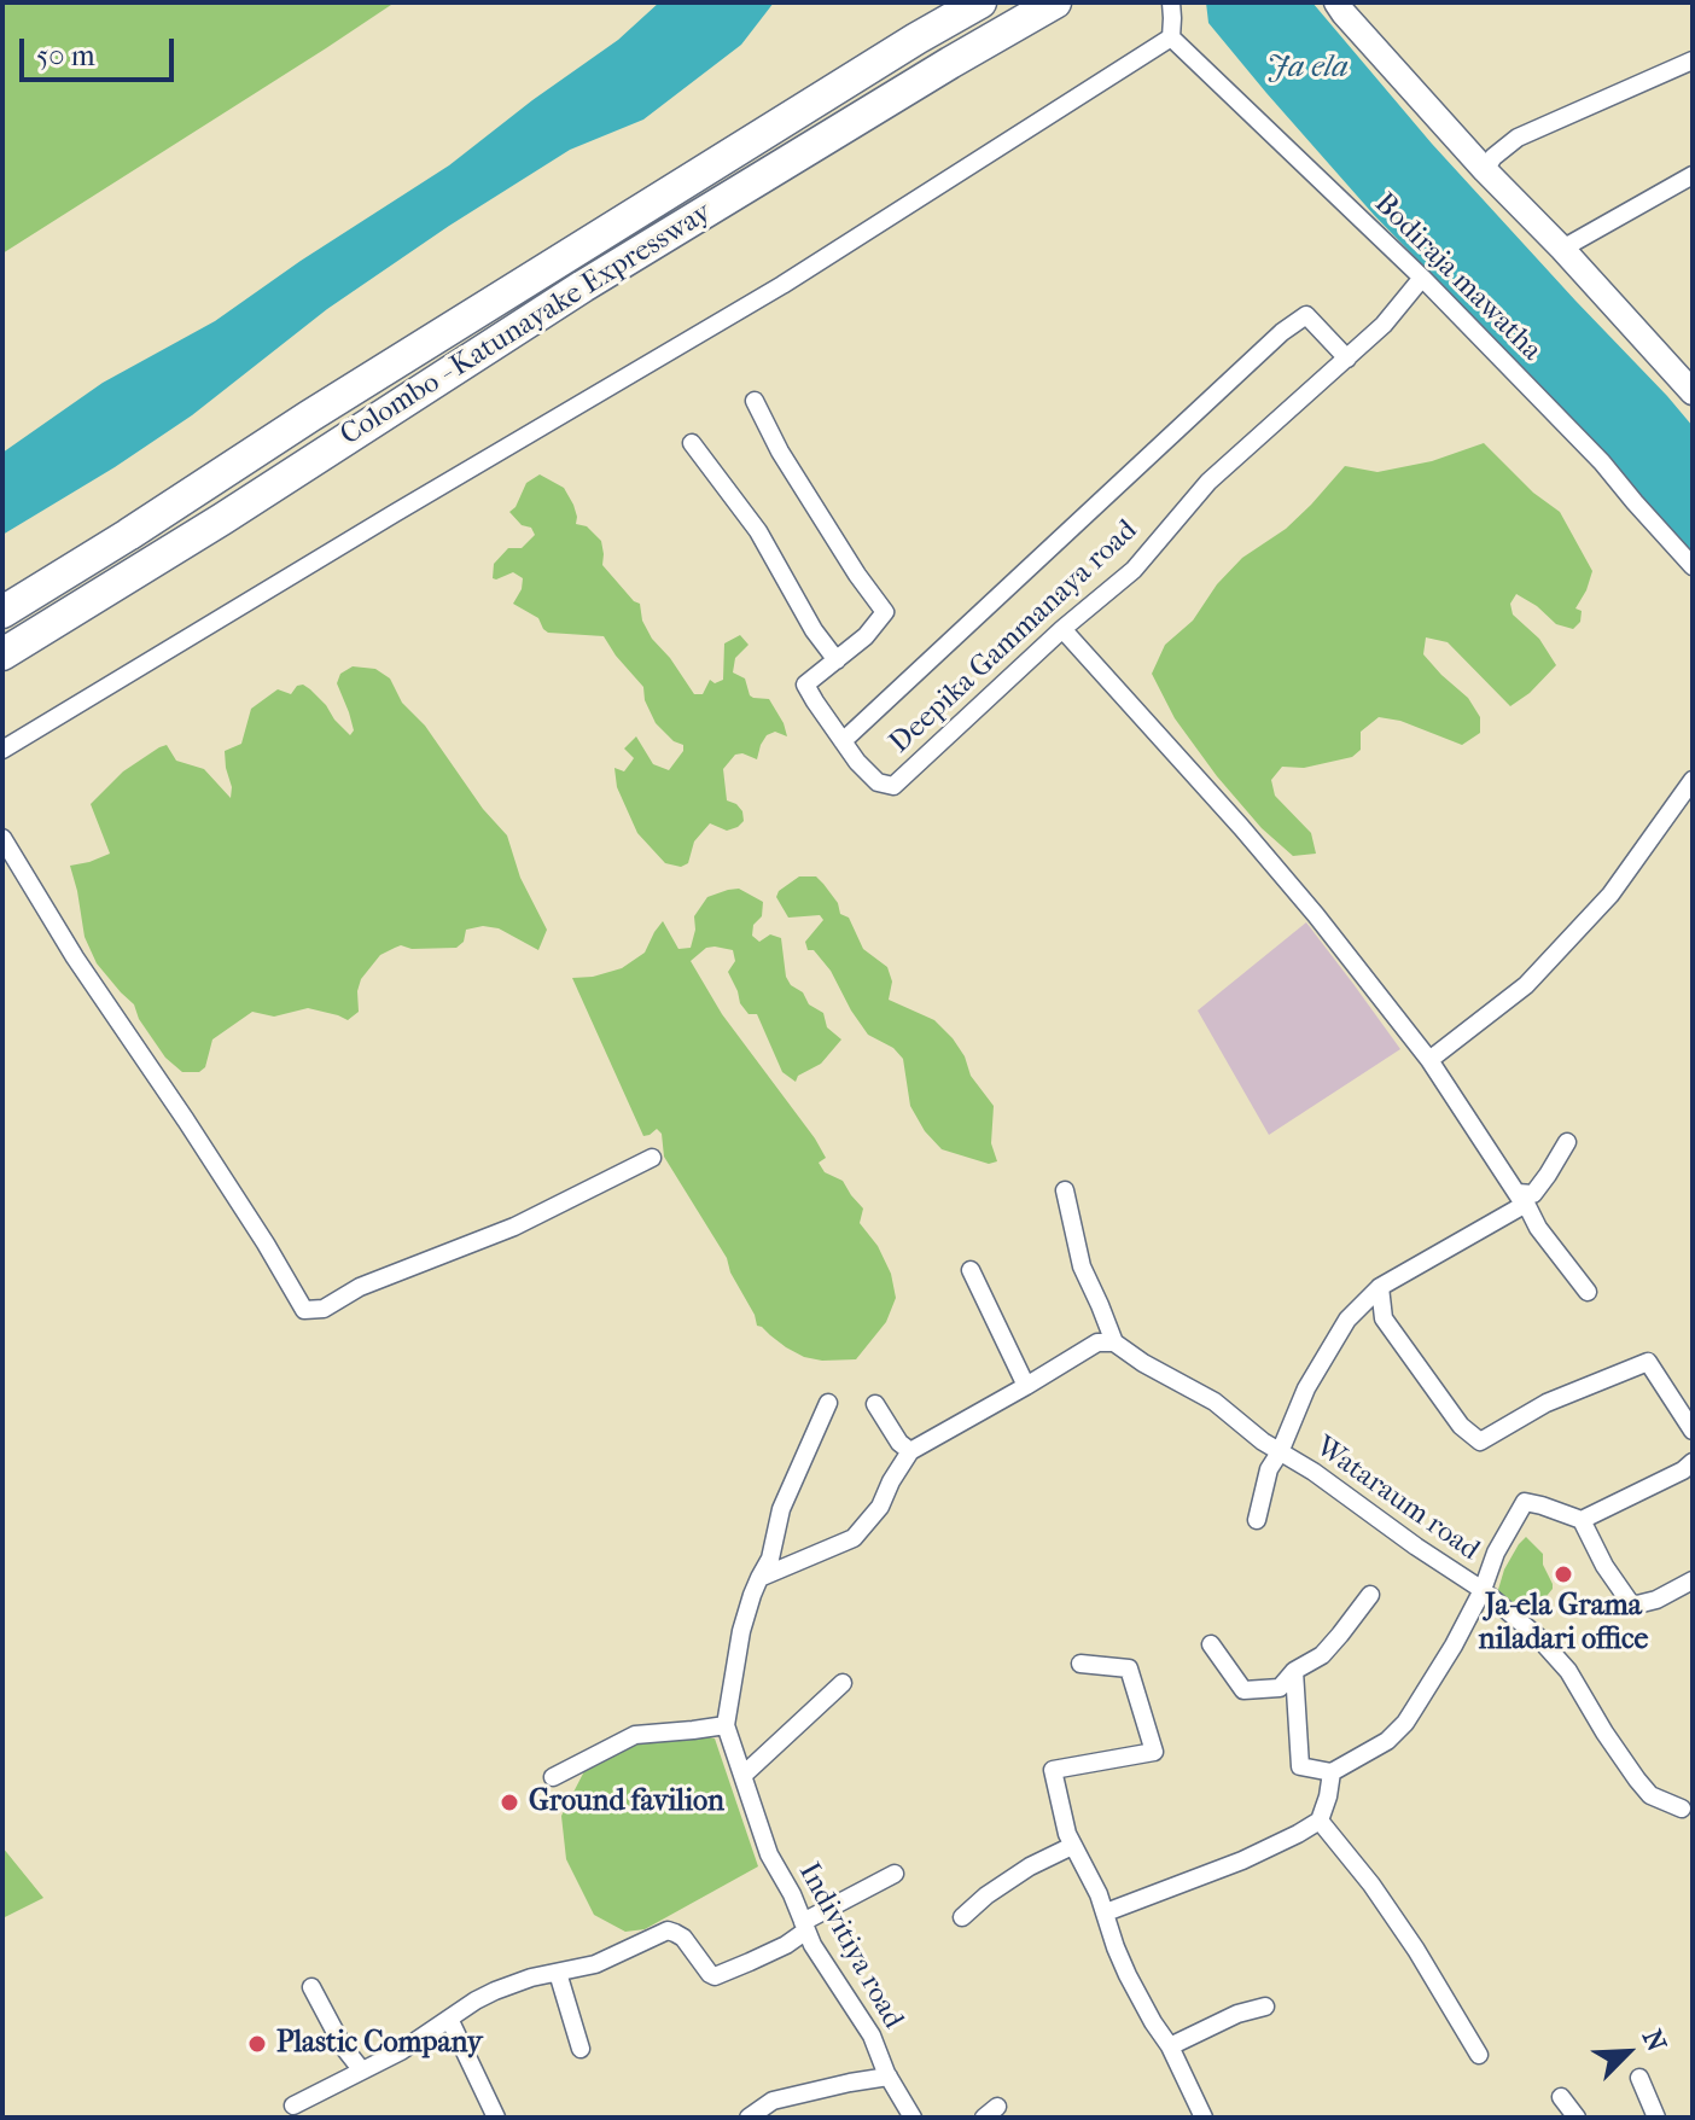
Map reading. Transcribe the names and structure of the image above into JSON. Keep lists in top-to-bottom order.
{
  "streets": {
    "highway": ["Colombo - Katunayake Expressway"],
    "street": [
      "Bodiraja mawatha",
      "Deepika Gammanaya road",
      "Wataraum road",
      "Indivitiya road"
    ]
  },
  "crossings": [
    ["Bodiraja mawatha", "Deepika Gammanaya road"]
  ],
  "water": ["Ja ela"],
  "places": ["Ja-ela Grama niladari office", "Ground favilion", "Plastic Company"],
  "scale_bar": "50 m",
  "north": "top right"
}
